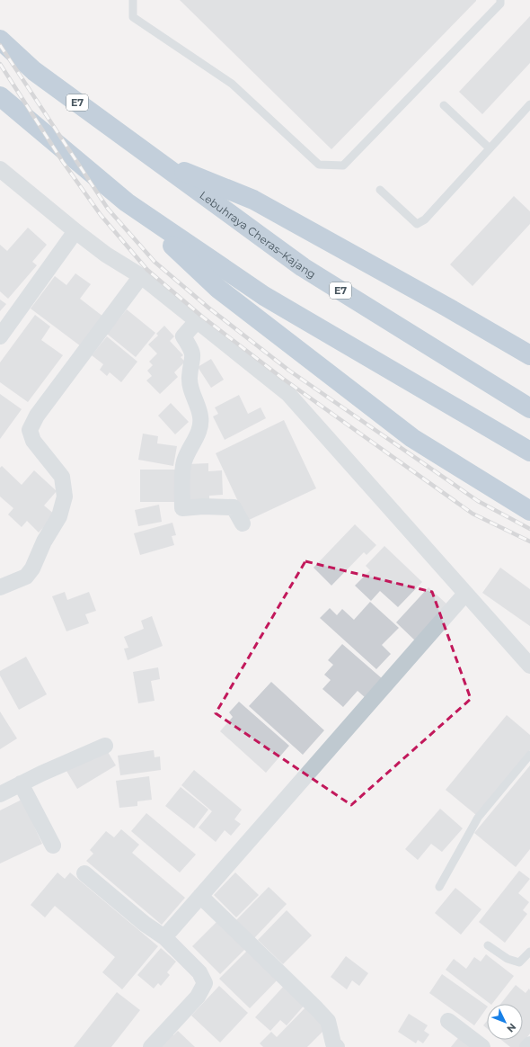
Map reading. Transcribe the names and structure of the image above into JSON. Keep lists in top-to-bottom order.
{
  "streets": {
    "highway": ["E7", "Lebuhraya Cheras–Kajang"]
  },
  "north": "bottom right"
}
